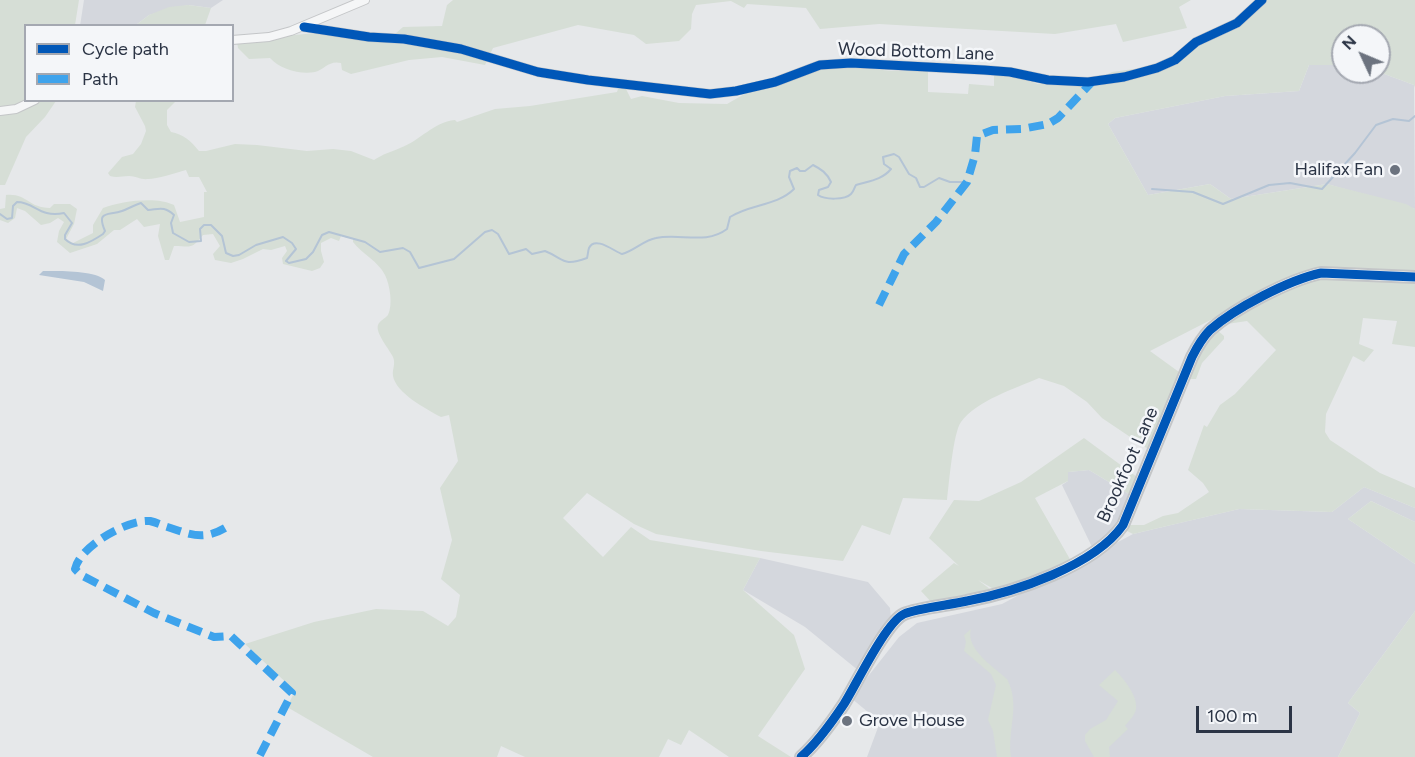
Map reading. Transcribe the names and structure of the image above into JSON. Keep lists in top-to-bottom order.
{
  "streets": {
    "street": ["Wood Bottom Lane", "Brookfoot Lane"]
  },
  "places": ["Halifax Fan", "Grove House"],
  "legend": ["Cycle path", "Path"],
  "scale_bar": "100 m",
  "north": "top left"
}
